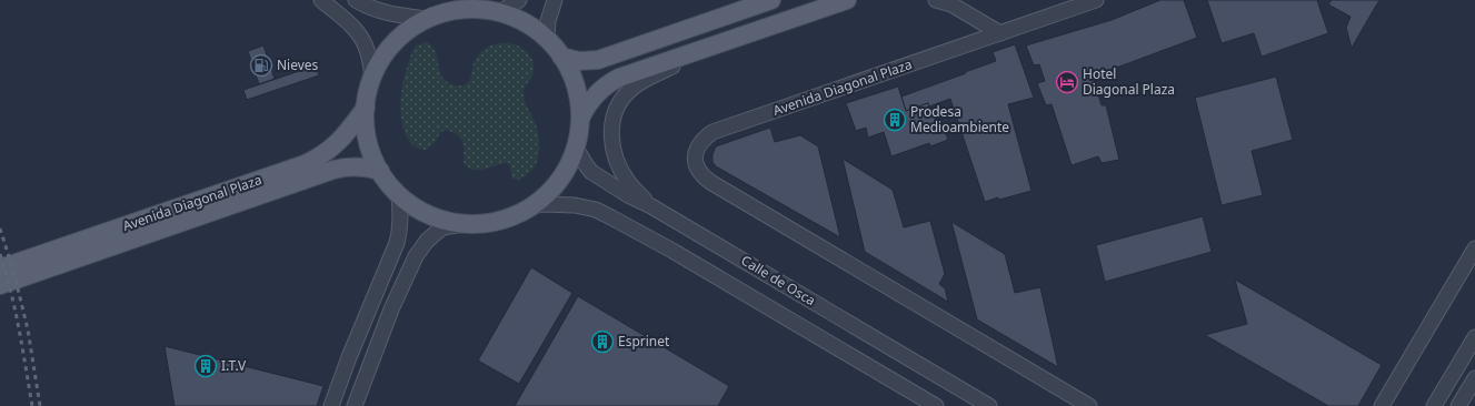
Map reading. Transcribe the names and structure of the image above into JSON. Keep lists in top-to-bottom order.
{
  "streets": {
    "main road": ["Avenida Diagonal Plaza"],
    "street": ["Calle de Osca"]
  },
  "places": {
    "fuel station": ["Nieves"],
    "hotel": ["Hotel Diagonal Plaza"],
    "building": ["Prodesa Medioambiente", "Esprinet", "I.T.V"]
  }
}
